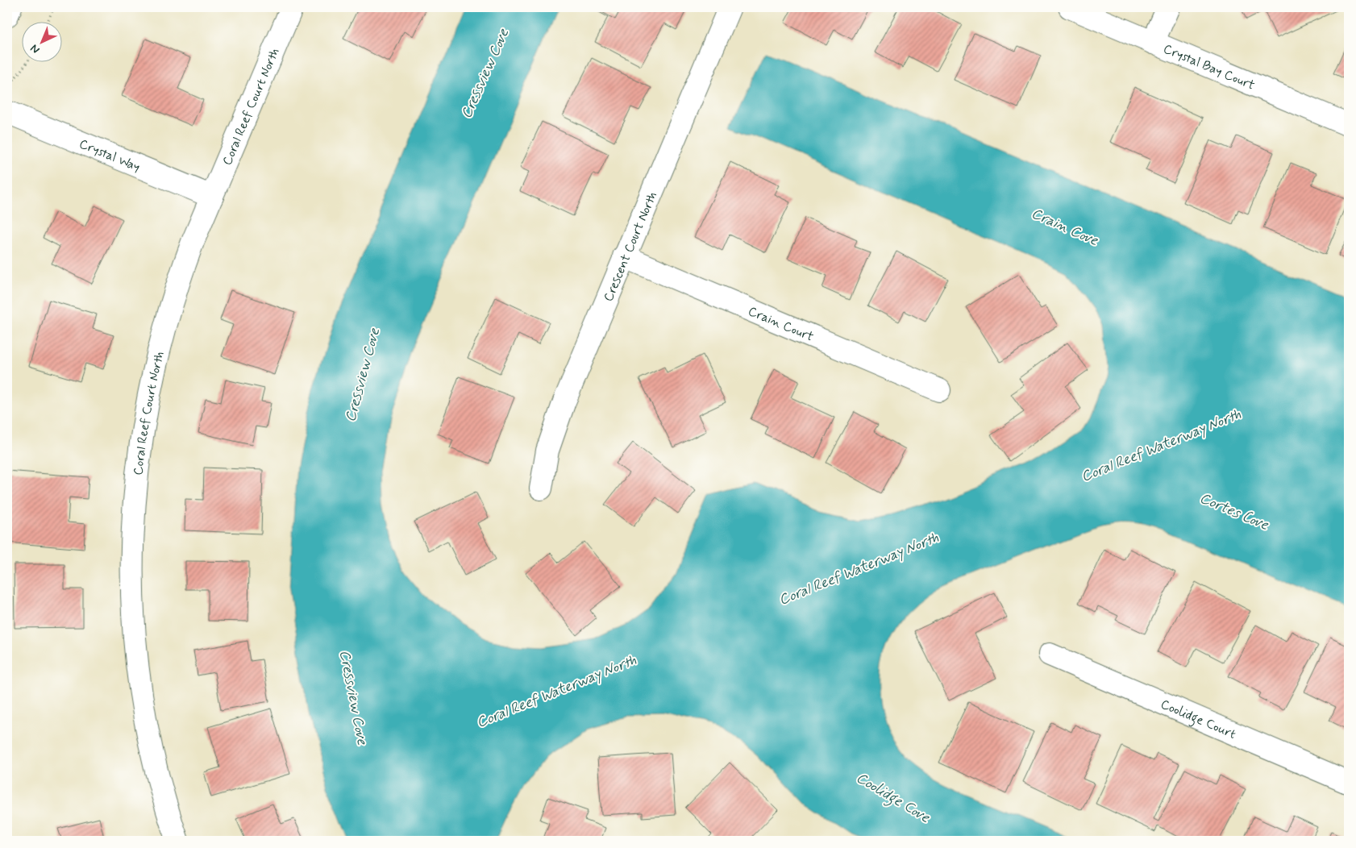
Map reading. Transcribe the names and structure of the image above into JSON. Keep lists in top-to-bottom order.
{
  "streets": {
    "street": [
      "Crystal Bay Court",
      "Coral Reef Court North",
      "Crystal Way",
      "Crescent Court North",
      "Crain Court",
      "Coolidge Court"
    ]
  },
  "crossings": [
    ["Coral Reef Court North", "Crystal Way"],
    ["Crescent Court North", "Crain Court"]
  ],
  "water": [
    "Cressview Cove",
    "Crain Cove",
    "Coral Reef Waterway North",
    "Cortes Cove",
    "Coolidge Cove"
  ],
  "north": "bottom left"
}
